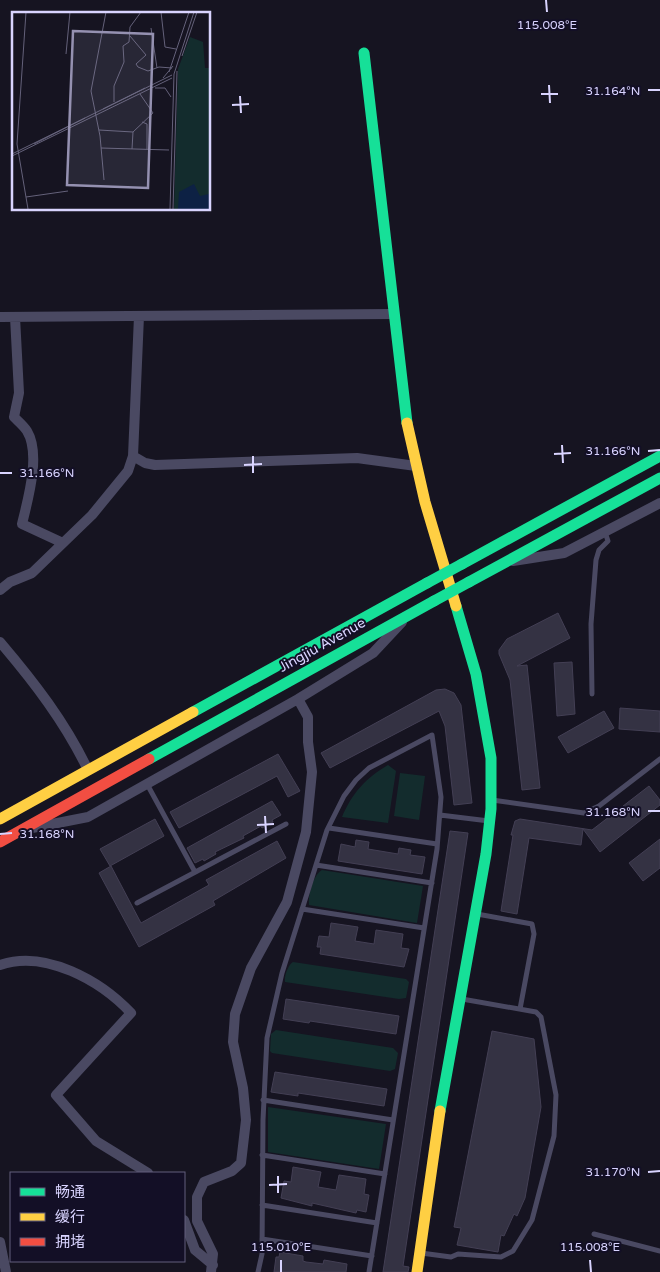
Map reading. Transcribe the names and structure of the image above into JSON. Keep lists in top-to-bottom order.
{
  "streets": {
    "street": ["Jingjiu Avenue"]
  },
  "legend": ["畅通", "缓行", "拥堵"],
  "coordinates": [
    "115.008°E",
    "31.164°N",
    "31.166°N",
    "31.168°N",
    "31.170°N",
    "115.010°E"
  ]
}
